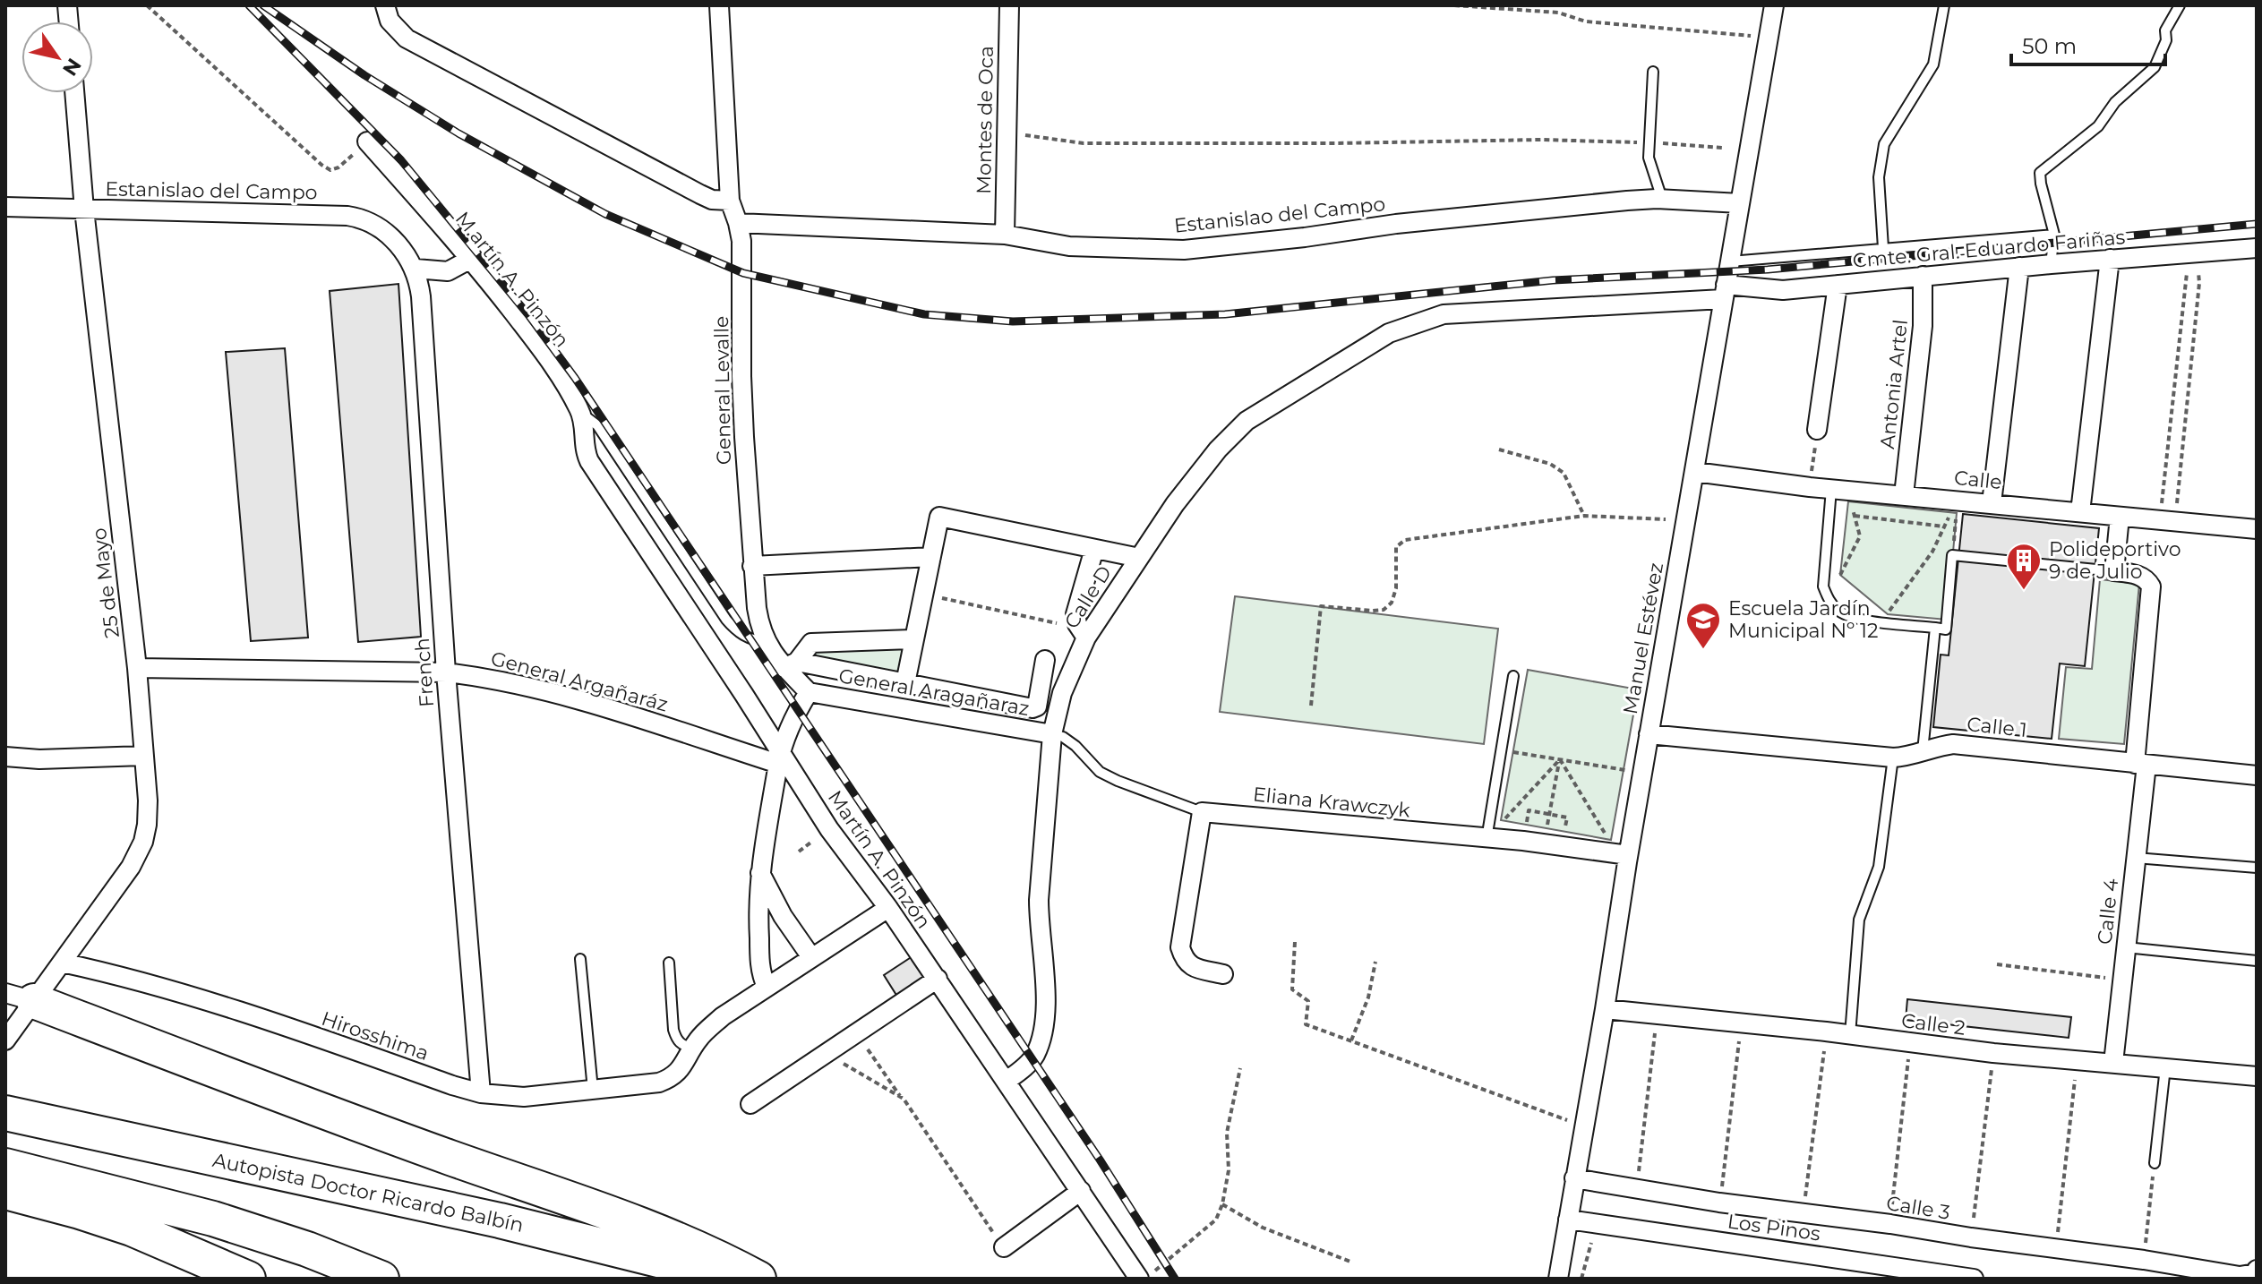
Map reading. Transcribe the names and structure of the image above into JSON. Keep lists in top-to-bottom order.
{
  "streets": {
    "highway": ["Autopista Doctor Ricardo Balbín"],
    "street": [
      "Montes de Oca",
      "Estanislao del Campo",
      "Cmte. Gral. Eduardo Fariñas",
      "M.artín A. Pinzón",
      "Antonia Artel",
      "General Levalle",
      "Calle",
      "25 de Mayo",
      "Calle D",
      "Manuel Estévez",
      "French",
      "General Argañaráz",
      "General Aragañaraz",
      "Calle 1",
      "Eliana Krawczyk",
      "Martín A. Pinzón",
      "Calle 4",
      "Calle 2",
      "Hirosshima",
      "Calle 3",
      "Los Pinos"
    ]
  },
  "crossings": [
    ["Montes de Oca", "Estanislao del Campo"],
    ["Estanislao del Campo", "General Levalle"],
    ["Estanislao del Campo", "25 de Mayo"],
    ["Estanislao del Campo", "Manuel Estévez"],
    ["Estanislao del Campo", "French"],
    ["Cmte. Gral. Eduardo Fariñas", "Antonia Artel"],
    ["Cmte. Gral. Eduardo Fariñas", "Calle D"],
    ["Cmte. Gral. Eduardo Fariñas", "Manuel Estévez"],
    ["M.artín A. Pinzón", "Martín A. Pinzón"],
    ["Antonia Artel", "Calle"],
    ["General Levalle", "General Aragañaraz"],
    ["Calle", "Manuel Estévez"],
    ["25 de Mayo", "General Argañaráz"],
    ["25 de Mayo", "Hirosshima"],
    ["Calle D", "General Aragañaraz"],
    ["Calle D", "Eliana Krawczyk"],
    ["Calle D", "Martín A. Pinzón"],
    ["Manuel Estévez", "Calle 1"],
    ["Manuel Estévez", "Eliana Krawczyk"],
    ["Manuel Estévez", "Calle 2"],
    ["Manuel Estévez", "Calle 3"],
    ["Manuel Estévez", "Los Pinos"],
    ["French", "General Argañaráz"],
    ["French", "Hirosshima"],
    ["General Argañaráz", "Martín A. Pinzón"],
    ["General Aragañaraz", "Eliana Krawczyk"],
    ["Calle 1", "Calle 4"],
    ["Calle 4", "Calle 2"]
  ],
  "places": {
    "building": ["Polideportivo 9 de Julio"],
    "school or university": ["Escuela Jardín Municipal Nº 12"]
  },
  "scale_bar": "50 m",
  "north": "bottom right"
}
